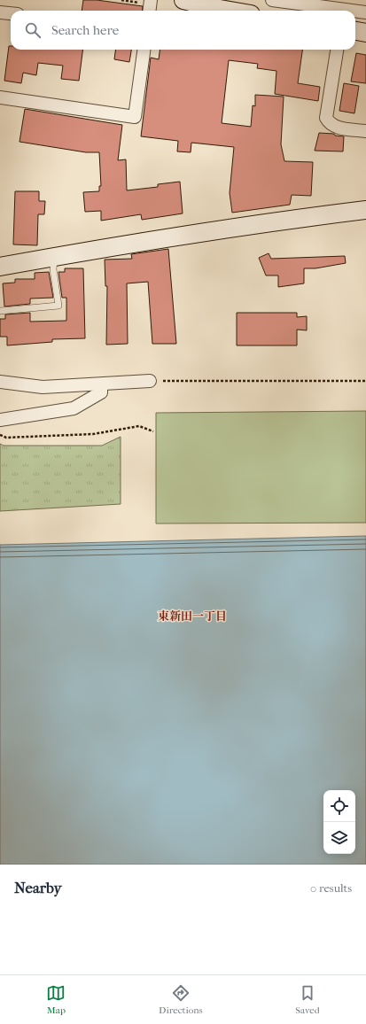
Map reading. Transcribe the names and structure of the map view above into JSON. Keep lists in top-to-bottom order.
{
  "districts": ["東新田一丁目"],
  "page": {
    "search": "Search here",
    "heading": ["Nearby", "0 results"],
    "nav": ["Map", "Directions", "Saved"]
  }
}
